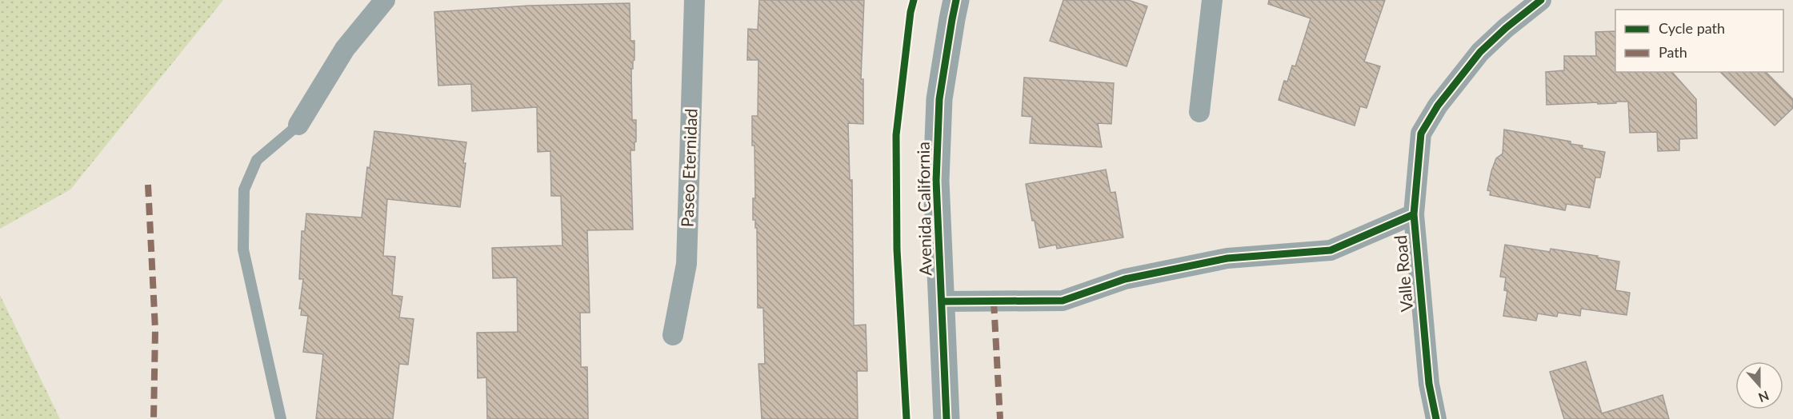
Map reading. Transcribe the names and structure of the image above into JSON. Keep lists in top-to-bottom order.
{
  "streets": {
    "street": ["Paseo Eternidad", "Avenida California", "Valle Road"]
  },
  "legend": ["Cycle path", "Path"],
  "north": "bottom"
}
